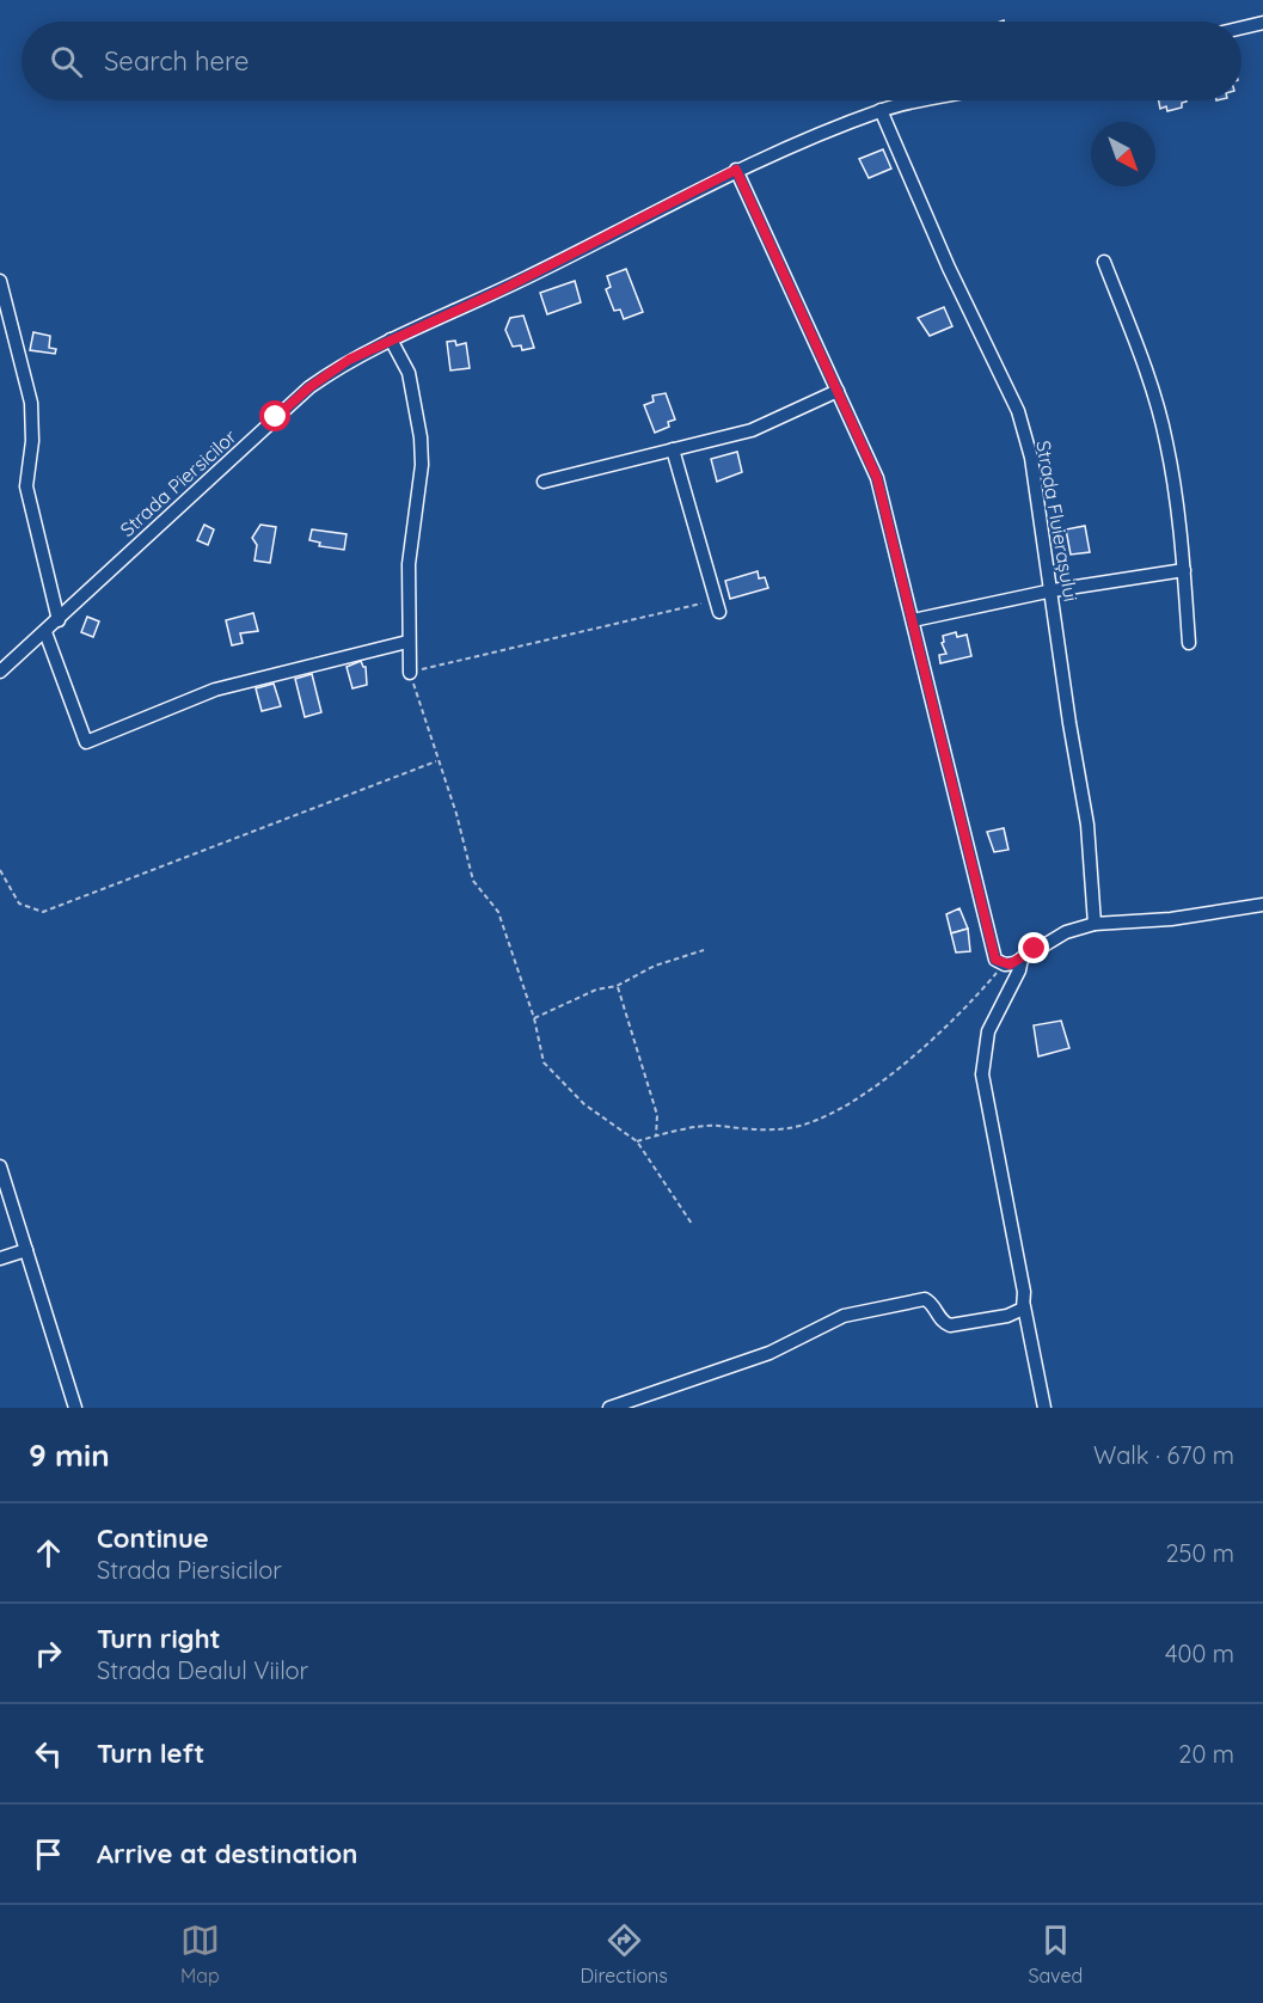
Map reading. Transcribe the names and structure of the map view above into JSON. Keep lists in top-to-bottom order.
{
  "streets": {
    "street": ["Strada Piersicilor", "Strada Fluierașului"]
  },
  "crossings": [
    ["Strada Piersicilor", "Strada Fluierașului"]
  ],
  "north": "bottom right",
  "page": {
    "search": "Search here",
    "heading": ["9 min", "Walk · 670 m"],
    "list": [
      ["Continue", "Strada Piersicilor", "250 m"],
      ["Turn right", "Strada Dealul Viilor", "400 m"],
      ["Turn left", "20 m"],
      "Arrive at destination"
    ],
    "nav": ["Map", "Directions", "Saved"]
  }
}
